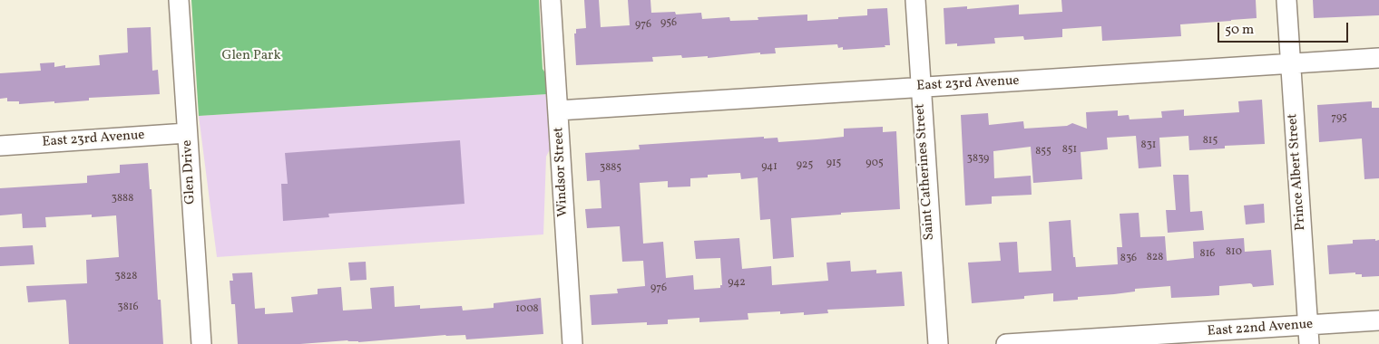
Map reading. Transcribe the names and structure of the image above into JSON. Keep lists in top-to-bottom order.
{
  "streets": {
    "street": [
      "East 23rd Avenue",
      "Glen Drive",
      "Windsor Street",
      "Saint Catherines Street",
      "Prince Albert Street",
      "East 22nd Avenue"
    ]
  },
  "crossings": [
    ["East 23rd Avenue", "Glen Drive"],
    ["East 23rd Avenue", "Windsor Street"],
    ["East 23rd Avenue", "Saint Catherines Street"],
    ["East 23rd Avenue", "Prince Albert Street"],
    ["Prince Albert Street", "East 22nd Avenue"]
  ],
  "parks": ["Glen Park"],
  "house_numbers": [
    "956",
    "976",
    "795",
    "815",
    "831",
    "851",
    "855",
    "3839",
    "915",
    "905",
    "925",
    "941",
    "3885",
    "3888",
    "810",
    "816",
    "828",
    "836",
    "3828",
    "942",
    "976",
    "3816",
    "1008"
  ],
  "scale_bar": "50 m"
}
